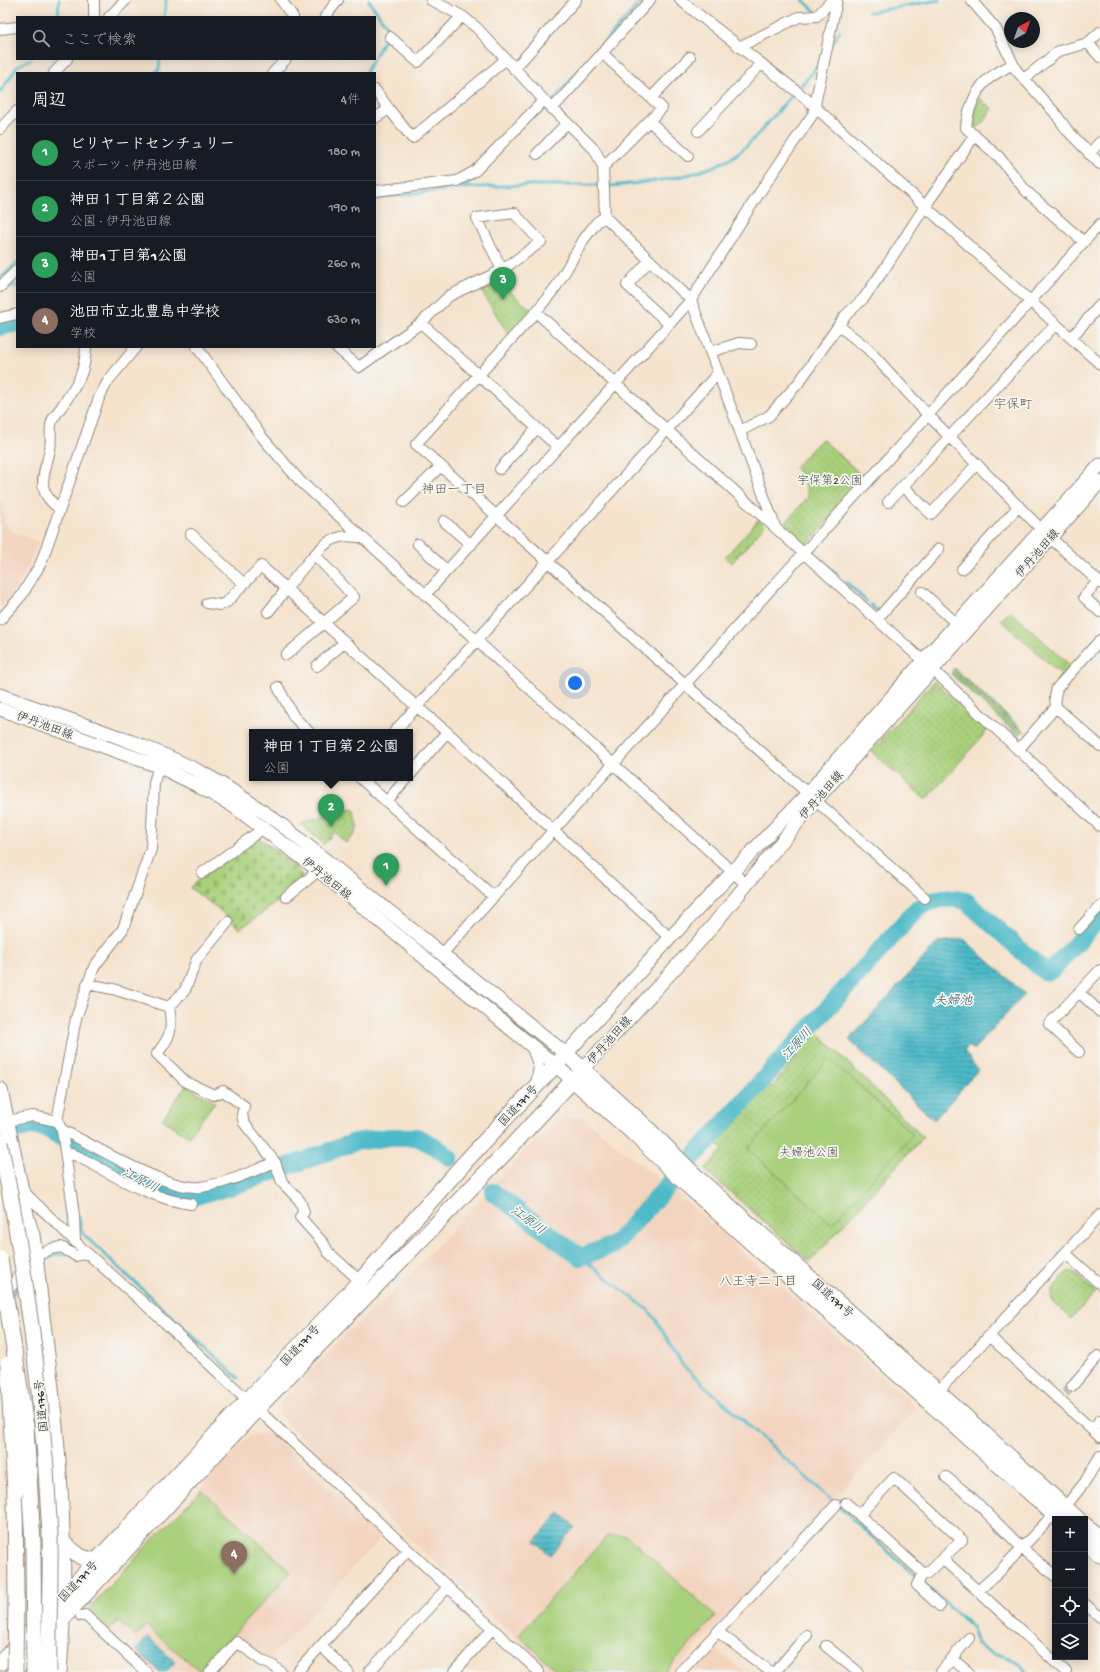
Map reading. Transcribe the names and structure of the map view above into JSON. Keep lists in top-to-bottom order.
{
  "streets": {
    "highway": ["国道171号", "国道176号"],
    "main road": ["伊丹池田線"]
  },
  "crossings": [
    ["伊丹池田線", "国道171号"]
  ],
  "districts": ["宇保町", "神田一丁目", "八王寺二丁目"],
  "water": ["夫婦池", "江原川"],
  "parks": ["宇保第2公園", "夫婦池公園"],
  "north": "top right",
  "page": {
    "search": "ここで検索",
    "heading": ["周辺", "4件"],
    "list": [
      {
        "mark": "1",
        "name": "ビリヤードセンチュリー",
        "note": "スポーツ · 伊丹池田線",
        "value": "180 m"
      },
      {
        "mark": "2",
        "name": "神田１丁目第２公園",
        "note": "公園 · 伊丹池田線",
        "value": "190 m"
      },
      {
        "mark": "3",
        "name": "神田1丁目第1公園",
        "note": "公園",
        "value": "260 m"
      },
      {
        "mark": "4",
        "name": "池田市立北豊島中学校",
        "note": "学校",
        "value": "630 m"
      }
    ],
    "pins": [
      "3",
      "2",
      "1",
      "4"
    ],
    "popup": ["神田１丁目第２公園", "公園"],
    "map_buttons": ["+", "−"]
  }
}
